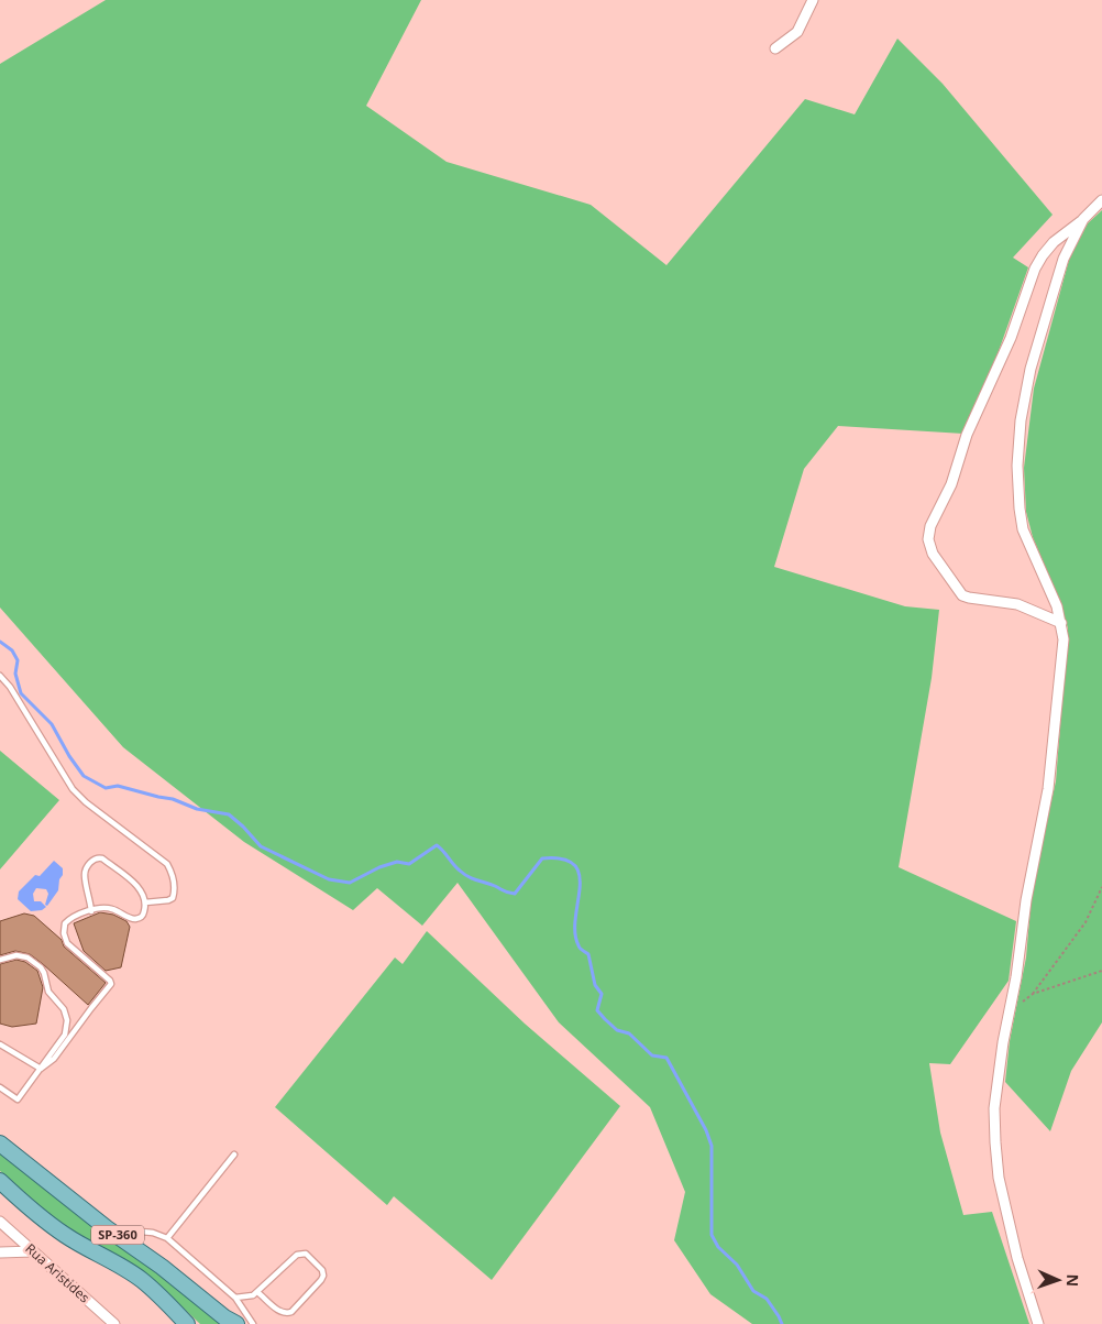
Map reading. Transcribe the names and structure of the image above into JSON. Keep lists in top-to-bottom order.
{
  "streets": {
    "main road": ["SP-360"],
    "street": ["Rua Aristides"]
  },
  "north": "right"
}
